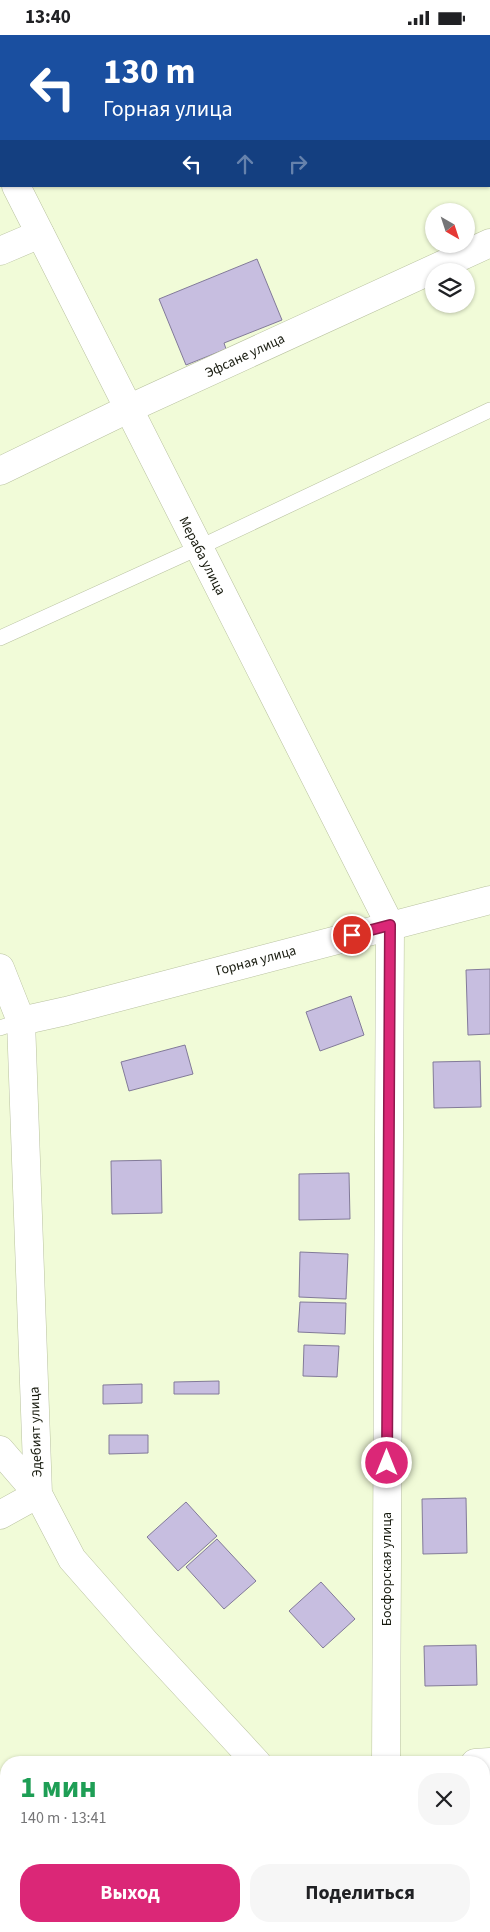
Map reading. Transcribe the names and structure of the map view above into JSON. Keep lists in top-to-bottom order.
{
  "streets": {
    "street": [
      "Эфсане улица",
      "Мераба улица",
      "Горная улица",
      "Эдебият улица",
      "Босфорская улица"
    ]
  },
  "crossings": [
    ["Эфсане улица", "Мераба улица"],
    ["Мераба улица", "Горная улица"],
    ["Мераба улица", "Босфорская улица"],
    ["Горная улица", "Эдебият улица"],
    ["Горная улица", "Босфорская улица"]
  ],
  "north": "bottom right",
  "page": {
    "status": "13:40",
    "turn": ["130 m", "Горная улица"],
    "heading": ["1 мин", "140 m · 13:41"],
    "buttons": ["Выход", "Поделиться"]
  }
}
